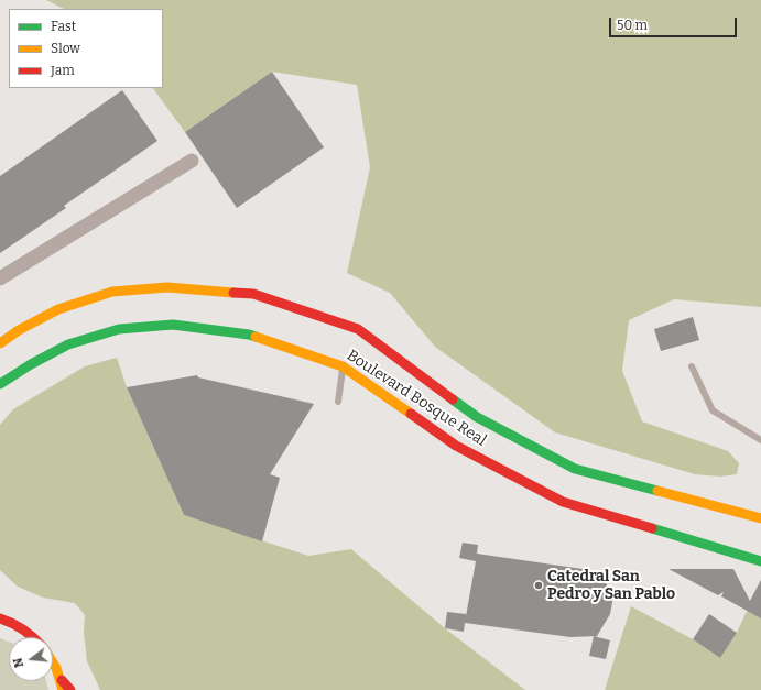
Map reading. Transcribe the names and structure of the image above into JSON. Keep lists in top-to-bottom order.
{
  "streets": {
    "main road": ["Boulevard Bosque Real"]
  },
  "places": ["Catedral San Pedro y San Pablo"],
  "legend": ["Fast", "Slow", "Jam"],
  "scale_bar": "50 m",
  "north": "left"
}
